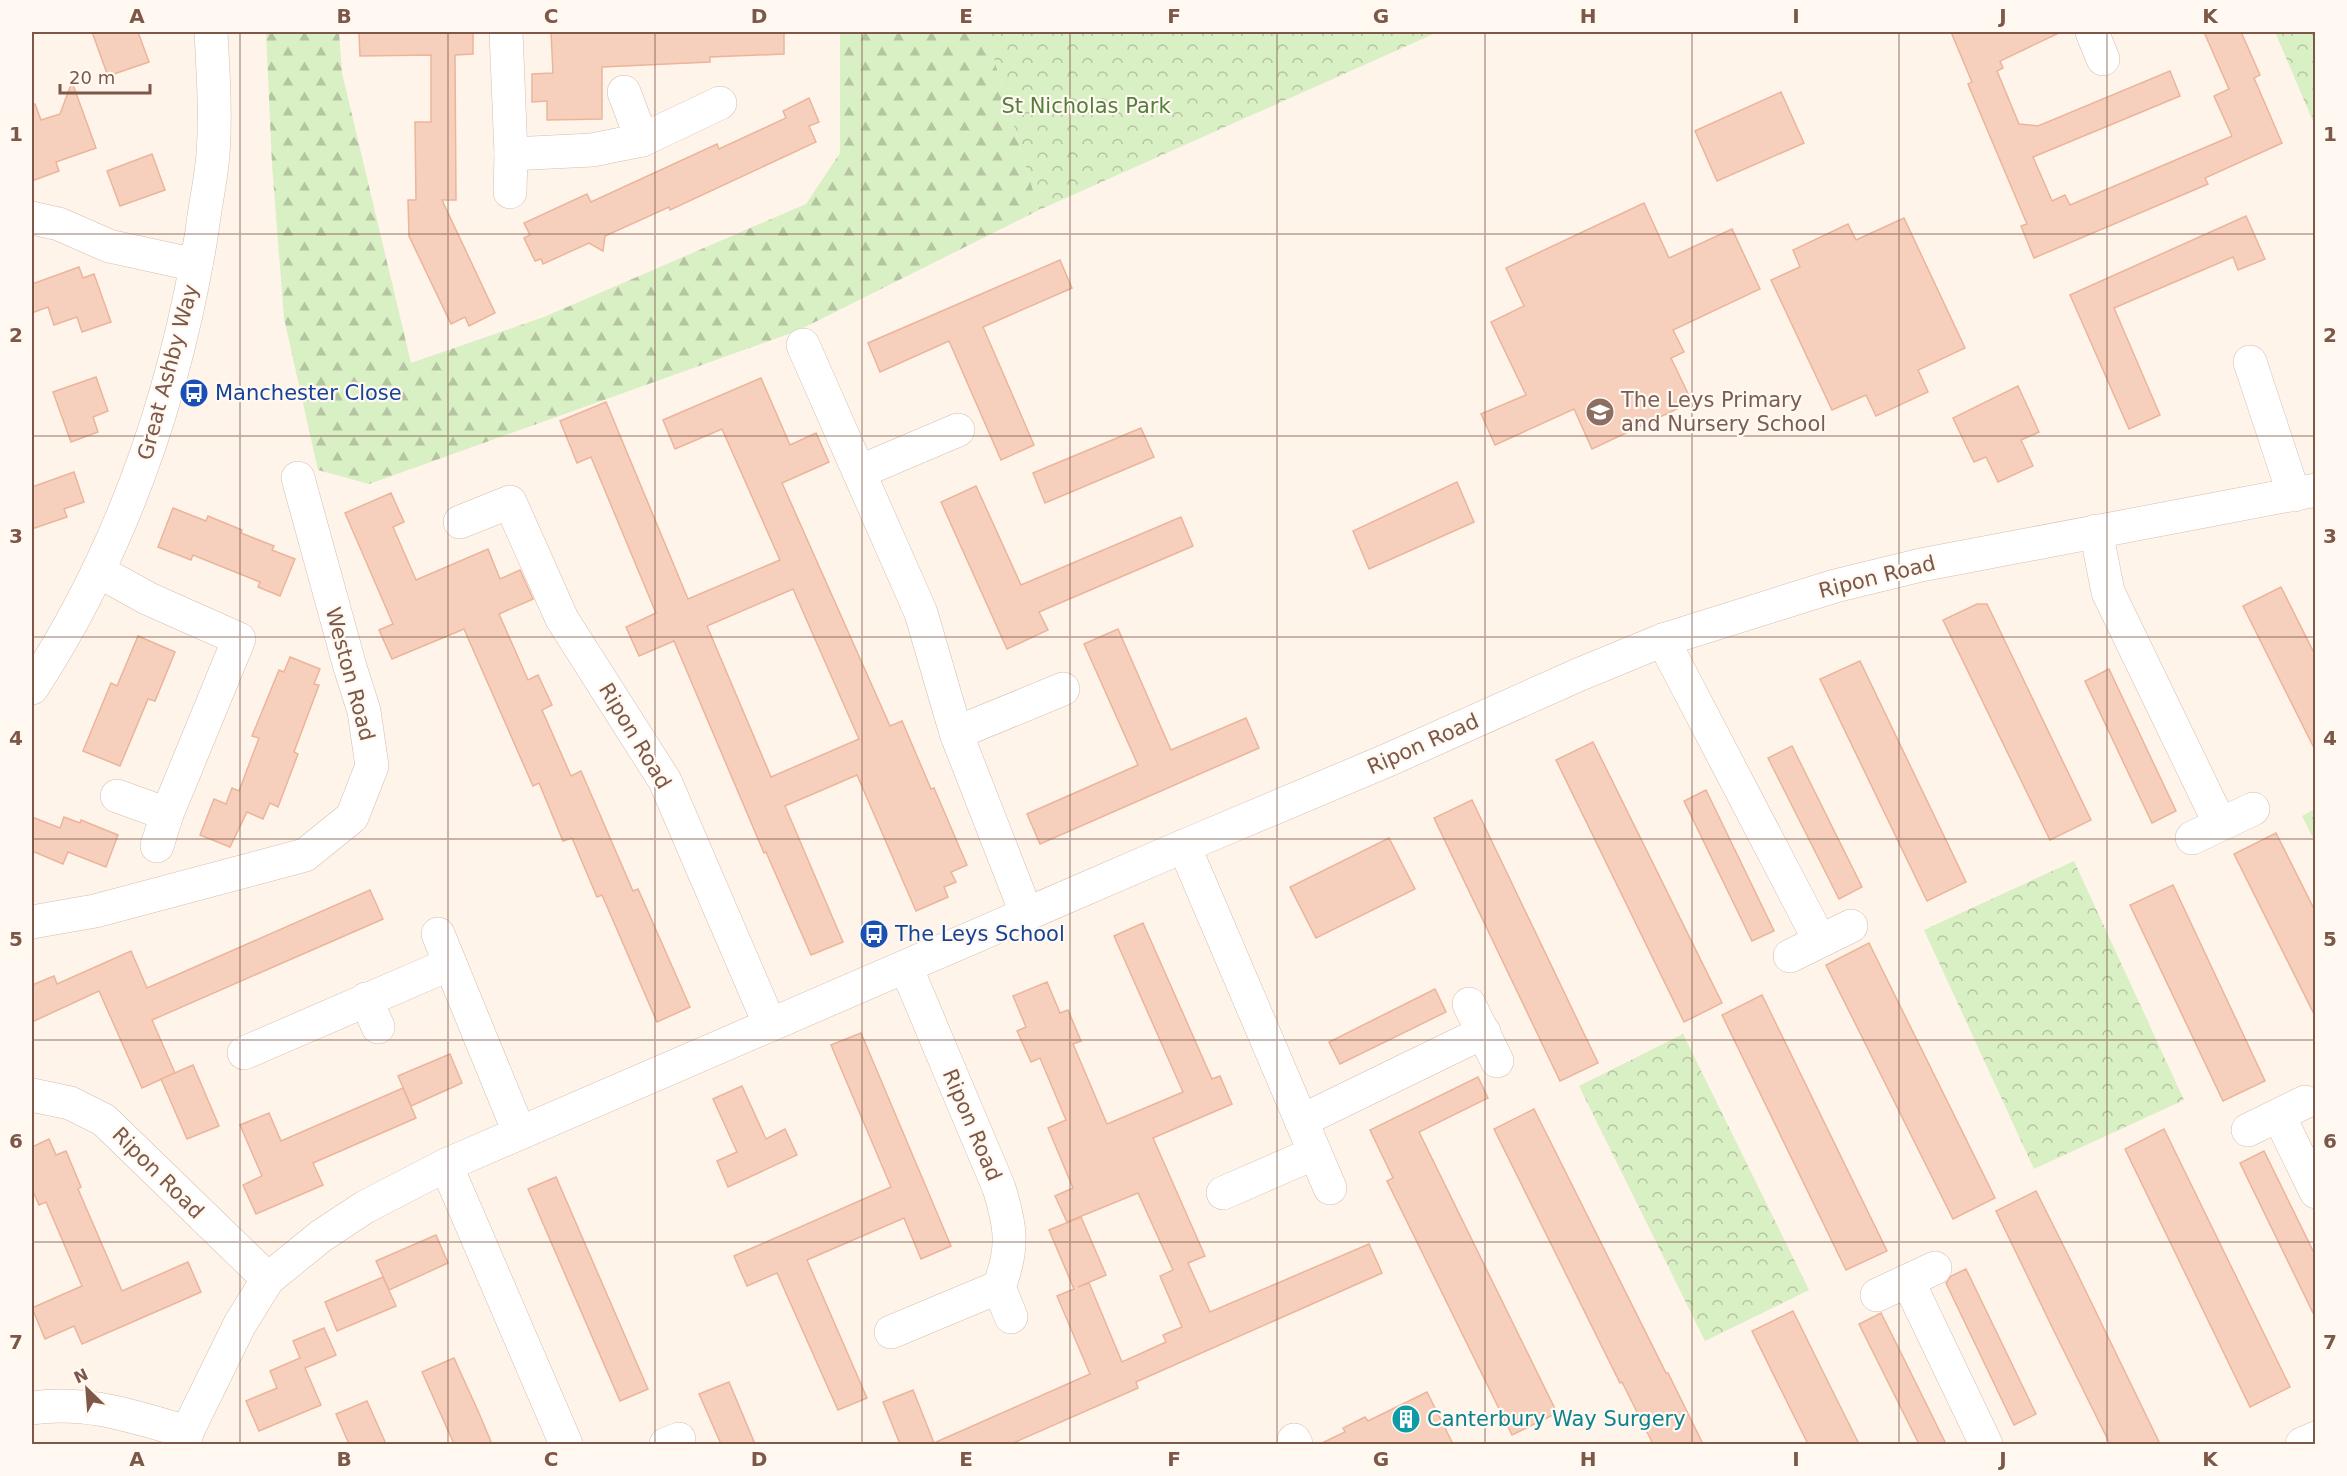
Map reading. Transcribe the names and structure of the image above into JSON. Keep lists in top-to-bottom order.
{
  "streets": {
    "street": ["Great Ashby Way", "Ripon Road", "Weston Road"]
  },
  "parks": ["St Nicholas Park"],
  "places": {
    "bus stop": ["Manchester Close", "The Leys School"],
    "school or university": ["The Leys Primary and Nursery School"],
    "building": ["Canterbury Way Surgery"]
  },
  "scale_bar": "20 m",
  "north": "top left",
  "grid": {
    "columns": [
      "A",
      "B",
      "C",
      "D",
      "E",
      "F",
      "G",
      "H",
      "I",
      "J",
      "K"
    ],
    "rows": [
      "1",
      "2",
      "3",
      "4",
      "5",
      "6",
      "7"
    ]
  }
}
